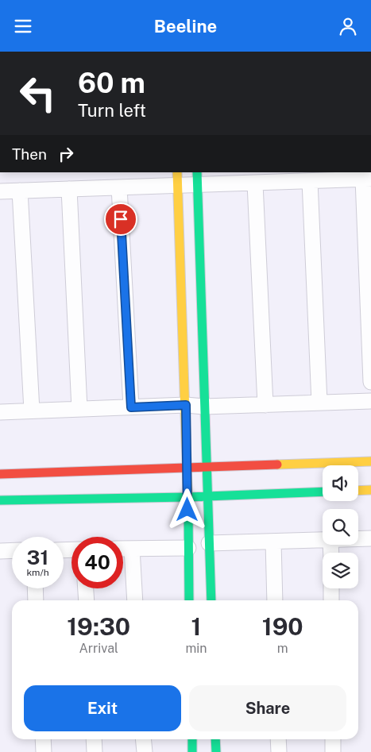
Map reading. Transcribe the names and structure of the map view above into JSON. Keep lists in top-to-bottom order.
{
  "page": {
    "header": "Beeline",
    "turn": ["60 m", "Turn left"],
    "then": "Then",
    "speed": "31 km/h",
    "limit": "40",
    "eta": [
      "19:30",
      "Arrival",
      "1",
      "min",
      "190",
      "m"
    ],
    "buttons": ["Exit", "Share"]
  }
}
